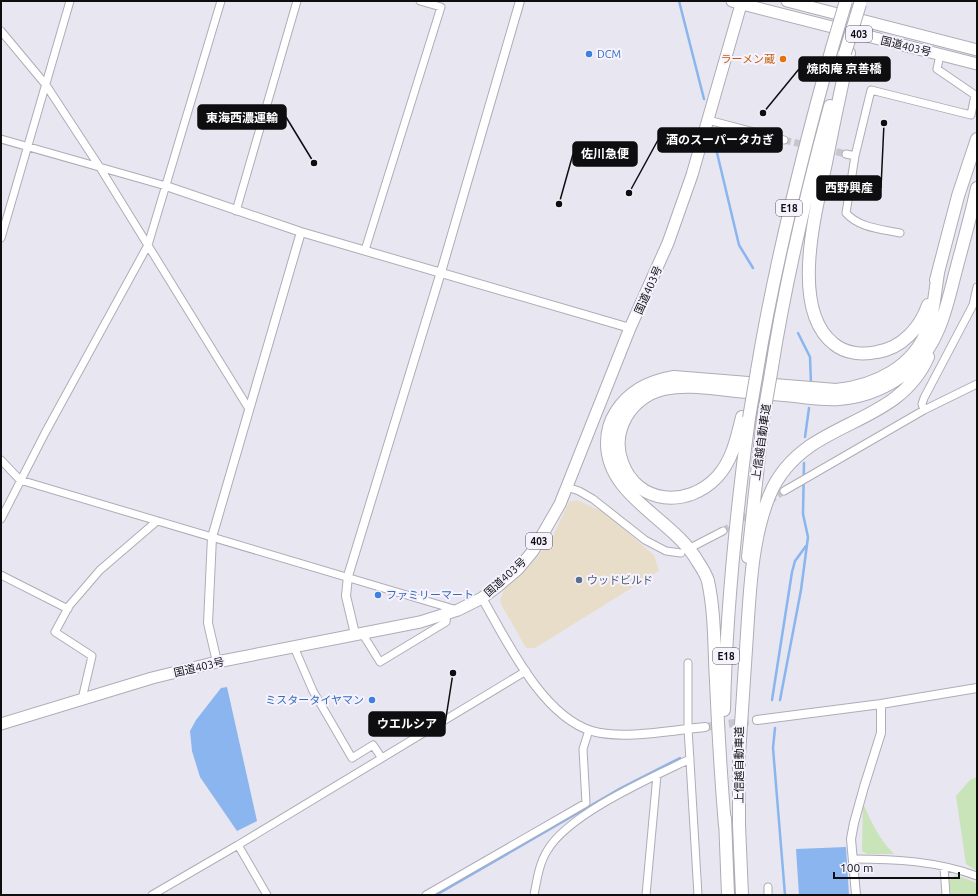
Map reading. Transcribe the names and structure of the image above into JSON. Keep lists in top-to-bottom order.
{
  "streets": {
    "highway": [
      "403",
      "国道403号",
      "E18",
      "上信越自動車道"
    ]
  },
  "crossings": [
    ["E18", "上信越自動車道"]
  ],
  "places": [
    "DCM",
    "ラーメン蔵",
    "焼肉庵 京善橋",
    "西野興産",
    "東海西濃運輸",
    "酒のスーパータカぎ",
    "佐川急便",
    "ウッドビルド",
    "ファミリーマート",
    "ウエルシア",
    "ミスタータイヤマン"
  ],
  "scale_bar": "100 m"
}
